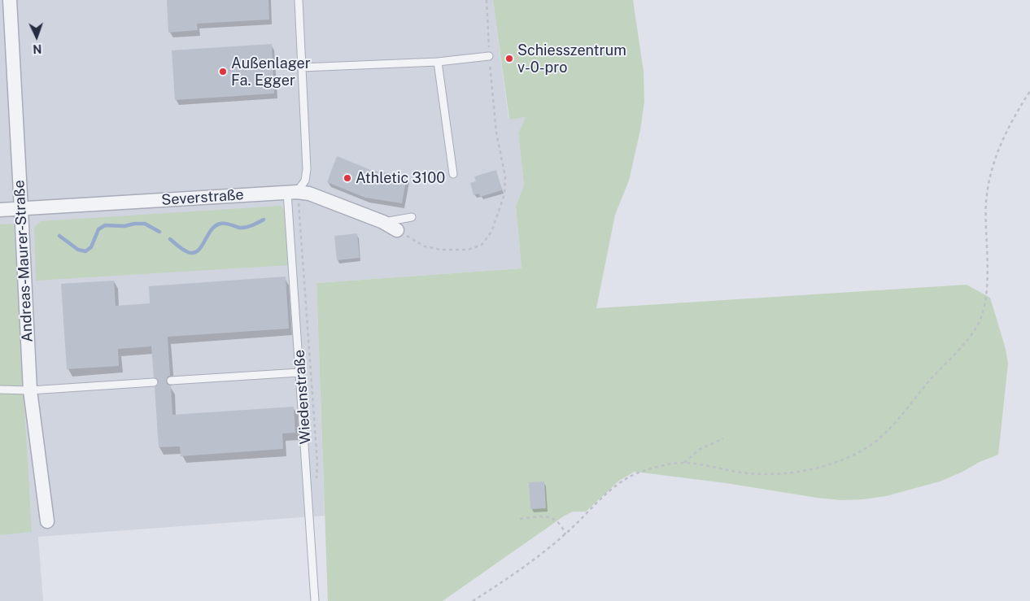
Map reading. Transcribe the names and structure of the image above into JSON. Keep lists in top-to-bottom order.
{
  "streets": {
    "street": ["Severstraße", "Andreas-Maurer-Straße"],
    "path": ["Wiedenstraße"]
  },
  "crossings": [
    ["Severstraße", "Andreas-Maurer-Straße"],
    ["Severstraße", "Wiedenstraße"]
  ],
  "places": ["Schiesszentrum v-0-pro", "Außenlager Fa. Egger", "Athletic 3100"],
  "north": "bottom"
}
